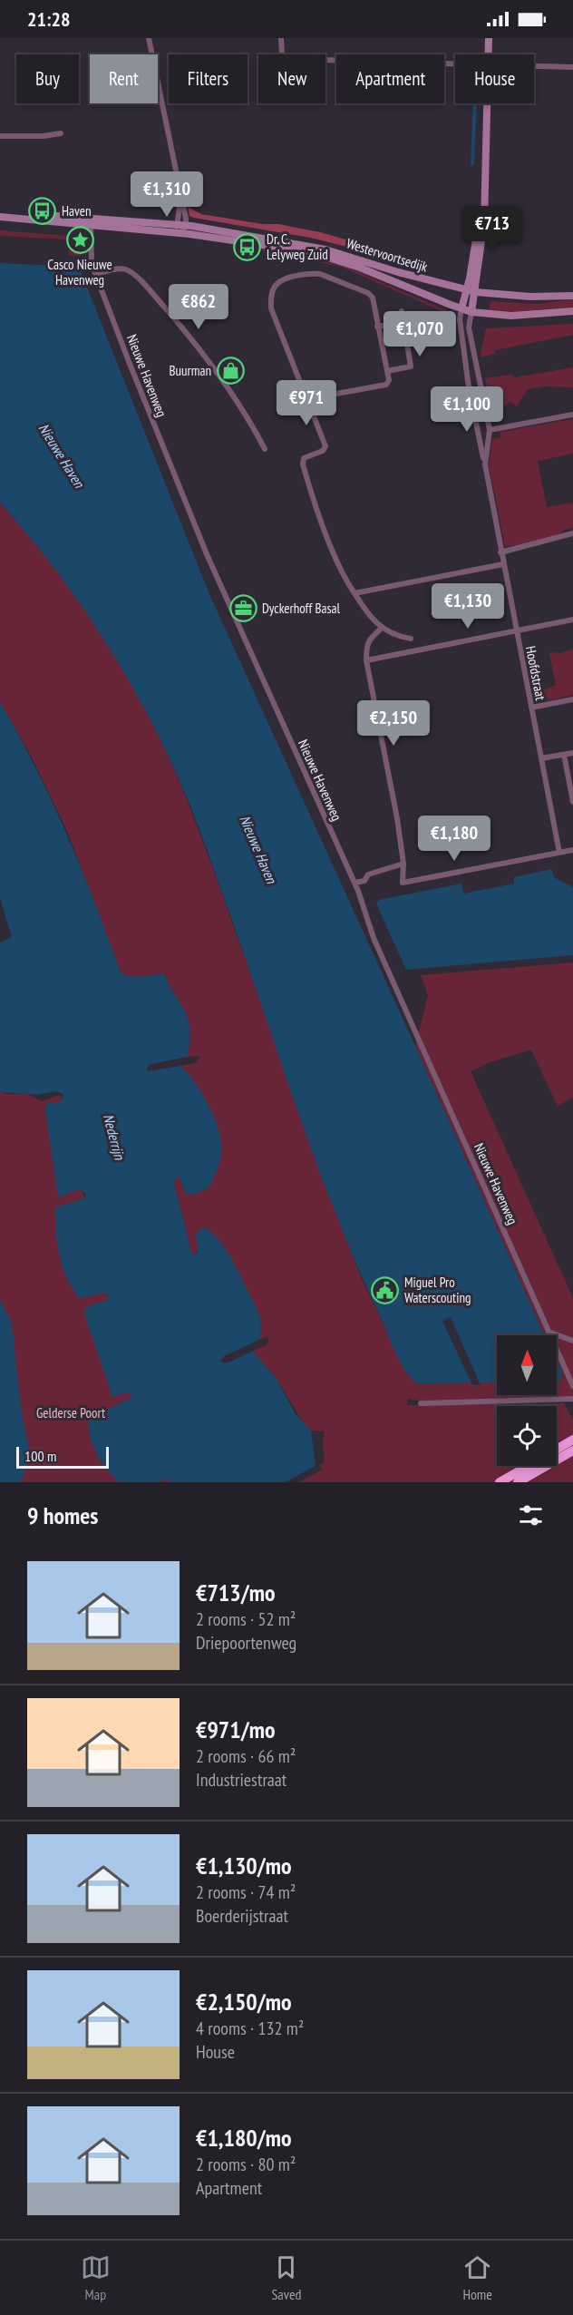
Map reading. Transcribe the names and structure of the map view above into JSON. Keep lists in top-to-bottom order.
{
  "streets": {
    "main road": ["Westervoortsedijk"],
    "street": ["Nieuwe Havenweg", "Hoofdstraat"]
  },
  "crossings": [
    ["Westervoortsedijk", "Nieuwe Havenweg"]
  ],
  "water": ["Nieuwe Haven", "Nederrijn"],
  "parks": ["Gelderse Poort"],
  "places": {
    "bus stop": ["Haven", "Dr. C. Lelyweg Zuid"],
    "place": ["Casco Nieuwe Havenweg"],
    "shop": ["Buurman"],
    "office": ["Dyckerhoff Basal"],
    "public building": ["Miguel Pro Waterscouting"]
  },
  "scale_bar": "100 m",
  "north": "top",
  "page": {
    "status": "21:28",
    "chip": [
      "Buy",
      "Rent",
      "Filters",
      "New",
      "Apartment",
      "House"
    ],
    "price": [
      "€1,310",
      "€713",
      "€862",
      "€1,070",
      "€971",
      "€1,100",
      "€1,130",
      "€2,150",
      "€1,180"
    ],
    "scale": "100 m",
    "heading": "9 homes",
    "list": [
      {
        "name": "€713/mo",
        "note": "2 rooms · 52 m² · Driepoortenweg"
      },
      {
        "name": "€971/mo",
        "note": "2 rooms · 66 m² · Industriestraat"
      },
      {
        "name": "€1,130/mo",
        "note": "2 rooms · 74 m² · Boerderijstraat"
      },
      {
        "name": "€2,150/mo",
        "note": "4 rooms · 132 m² · House"
      },
      {
        "name": "€1,180/mo",
        "note": "2 rooms · 80 m² · Apartment"
      }
    ],
    "tabs": ["Map", "Saved", "Home"]
  }
}
